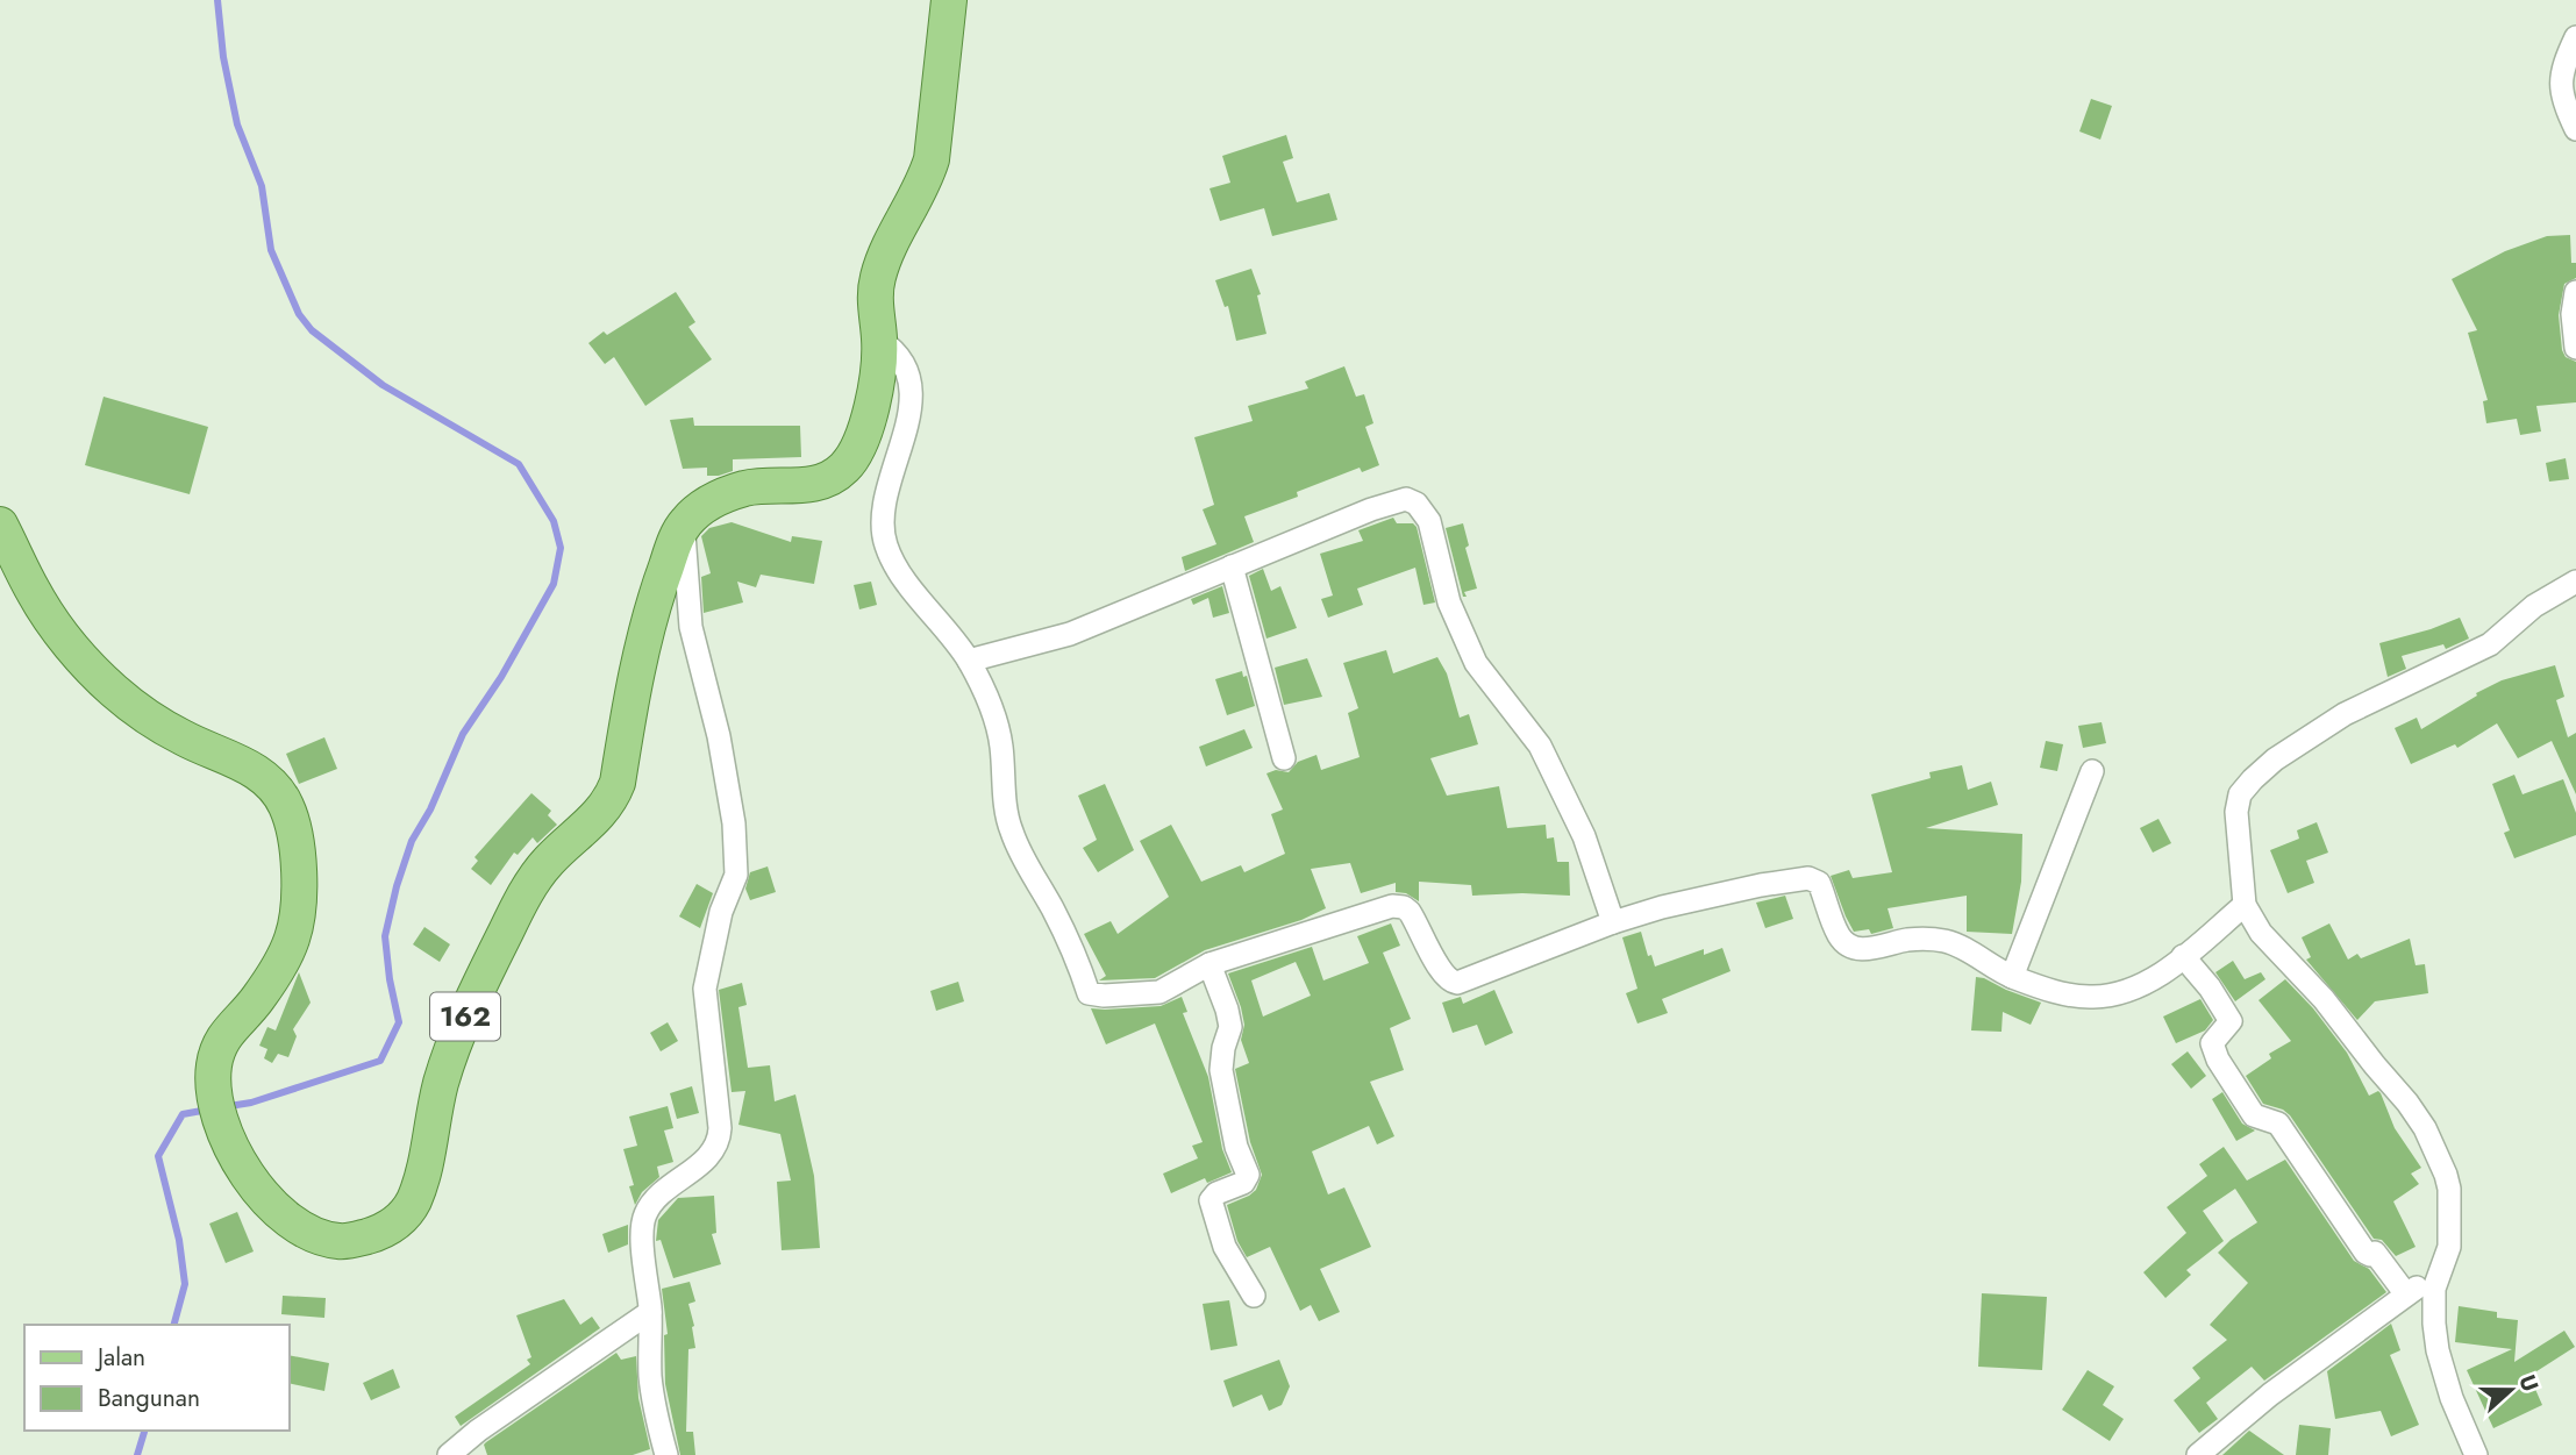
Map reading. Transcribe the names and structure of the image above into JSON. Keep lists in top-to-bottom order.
{
  "streets": {
    "main road": ["162"]
  },
  "legend": ["Jalan", "Bangunan"],
  "north": "right"
}
